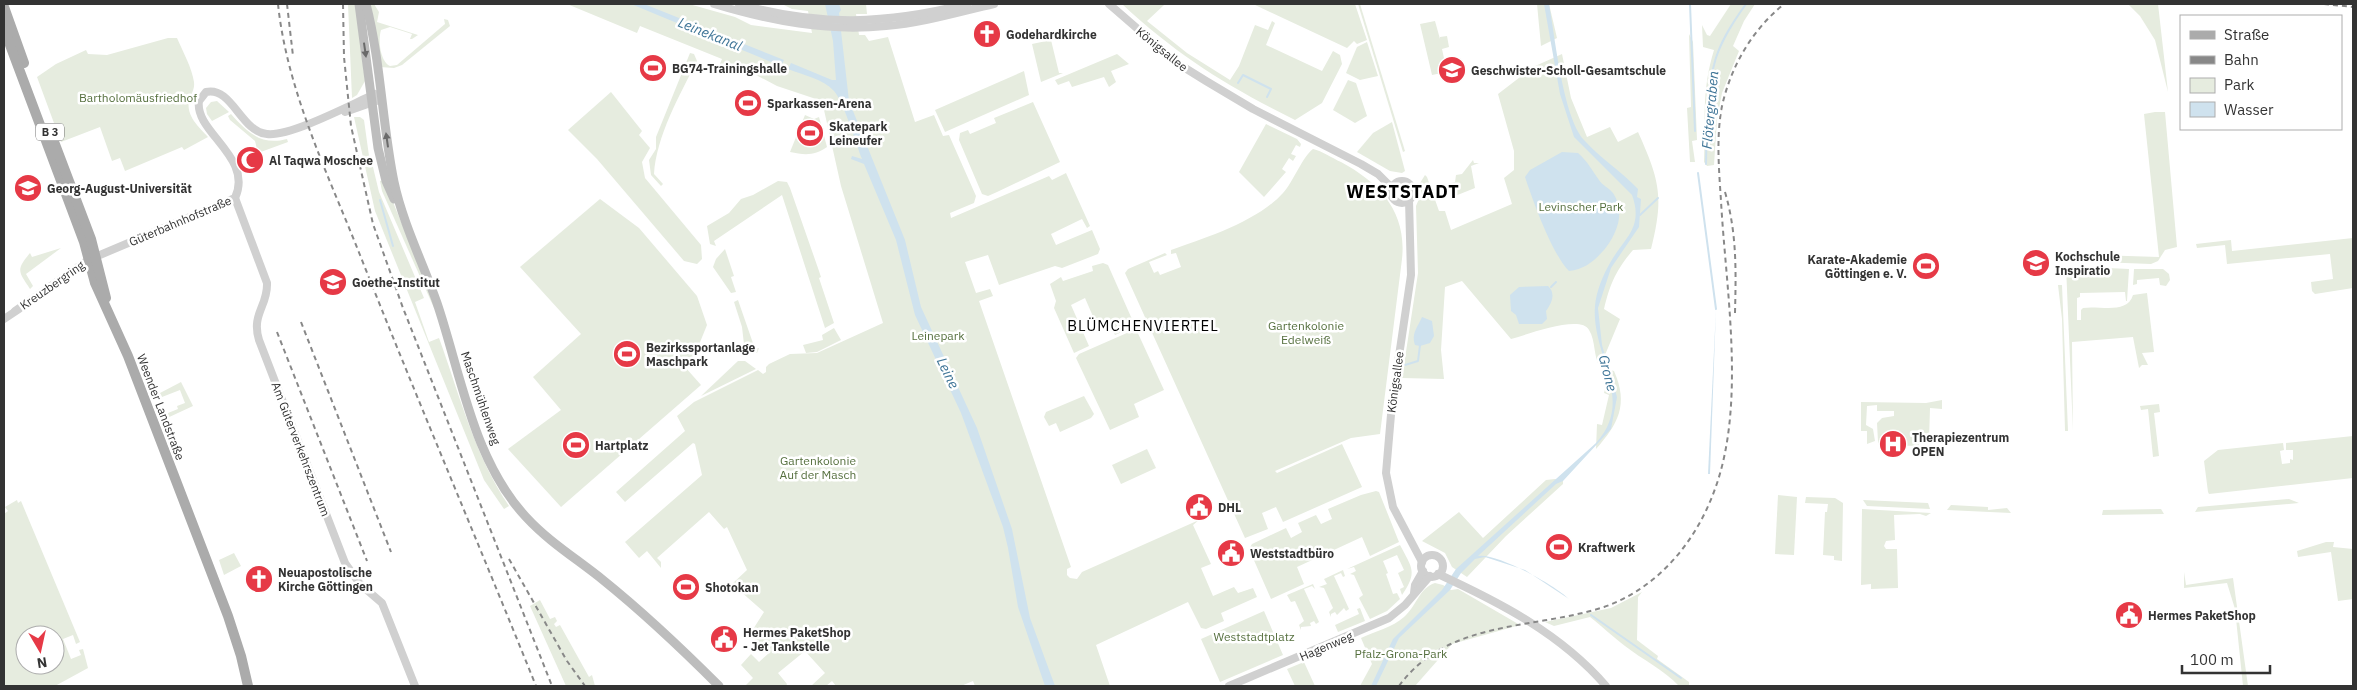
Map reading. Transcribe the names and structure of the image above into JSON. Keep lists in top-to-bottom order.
{
  "streets": {
    "main road": ["B 3", "Maschmühlenweg", "Weender Landstraße"],
    "street": [
      "Königsallee",
      "Güterbahnhofstraße",
      "Kreuzbergring",
      "Am Güterverkehrszentrum",
      "Hagenweg"
    ]
  },
  "crossings": [
    ["Königsallee", "Hagenweg"],
    ["Güterbahnhofstraße", "Kreuzbergring"],
    ["Güterbahnhofstraße", "Maschmühlenweg"],
    ["Güterbahnhofstraße", "Weender Landstraße"],
    ["Güterbahnhofstraße", "Am Güterverkehrszentrum"],
    ["Kreuzbergring", "Weender Landstraße"]
  ],
  "districts": ["WESTSTADT", "BLÜMCHENVIERTEL"],
  "water": [
    "Leinekanal",
    "Flötergraben",
    "Leine",
    "Grone"
  ],
  "parks": [
    "Bartholomäusfriedhof",
    "Levinscher Park",
    "Gartenkolonie Edelweiß",
    "Leinepark",
    "Gartenkolonie Auf der Masch",
    "Weststadtplatz",
    "Pfalz-Grona-Park"
  ],
  "places": {
    "church": ["Godehardkirche", "Neuapostolische Kirche Göttingen"],
    "sports": [
      "BG74-Trainingshalle",
      "Sparkassen-Arena",
      "Skatepark Leineufer",
      "Karate-Akademie Göttingen e. V.",
      "Bezirkssportanlage Maschpark",
      "Hartplatz",
      "Kraftwerk",
      "Shotokan"
    ],
    "school or university": [
      "Geschwister-Scholl-Gesamtschule",
      "Georg-August-Universität",
      "Kochschule Inspiratio",
      "Goethe-Institut"
    ],
    "mosque": ["Al Taqwa Moschee"],
    "hospital": ["Therapiezentrum OPEN"],
    "public building": [
      "DHL",
      "Weststadtbüro",
      "Hermes PaketShop",
      "Hermes PaketShop - Jet Tankstelle"
    ]
  },
  "legend": [
    "Straße",
    "Bahn",
    "Park",
    "Wasser"
  ],
  "scale_bar": "100 m",
  "north": "bottom"
}
